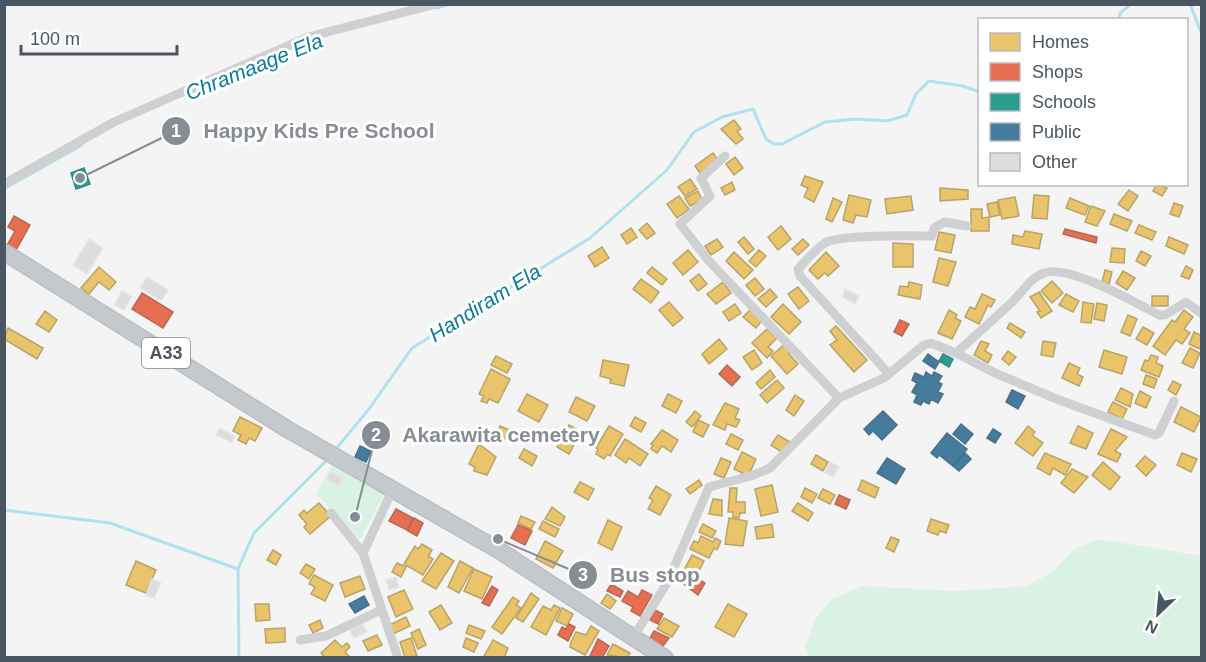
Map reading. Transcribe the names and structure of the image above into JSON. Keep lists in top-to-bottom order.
{
  "streets": {
    "highway": ["A33"]
  },
  "water": ["Chramaage Ela", "Handiram Ela"],
  "places": ["Happy Kids Pre School", "Akarawita cemetery", "Bus stop"],
  "legend": [
    "Homes",
    "Shops",
    "Schools",
    "Public",
    "Other"
  ],
  "scale_bar": "100 m",
  "north": "bottom left"
}
